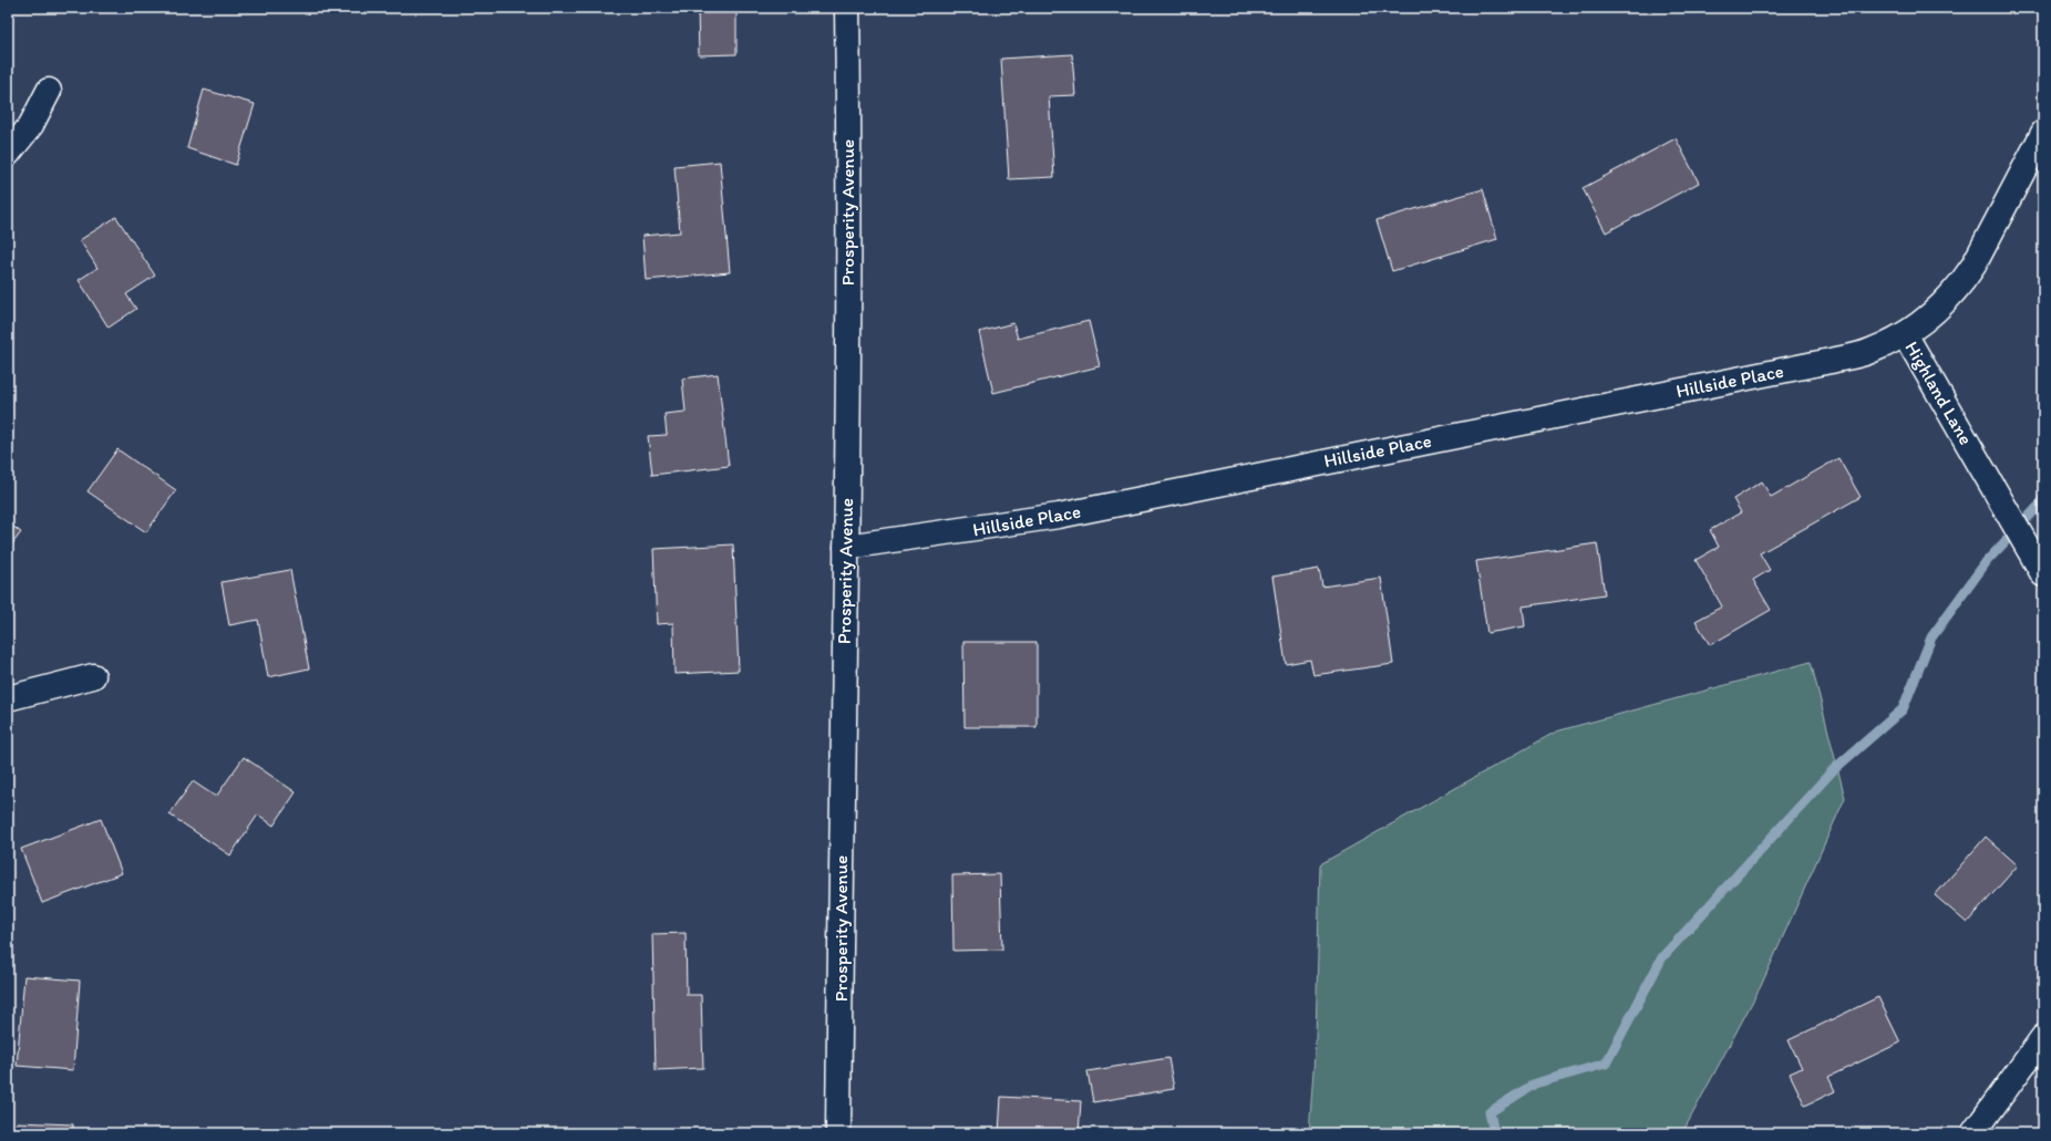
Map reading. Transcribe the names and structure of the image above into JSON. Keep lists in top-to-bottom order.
{
  "streets": {
    "street": ["Prosperity Avenue", "Hillside Place", "Highland Lane"]
  },
  "crossings": [
    ["Prosperity Avenue", "Hillside Place"],
    ["Hillside Place", "Highland Lane"]
  ]
}
